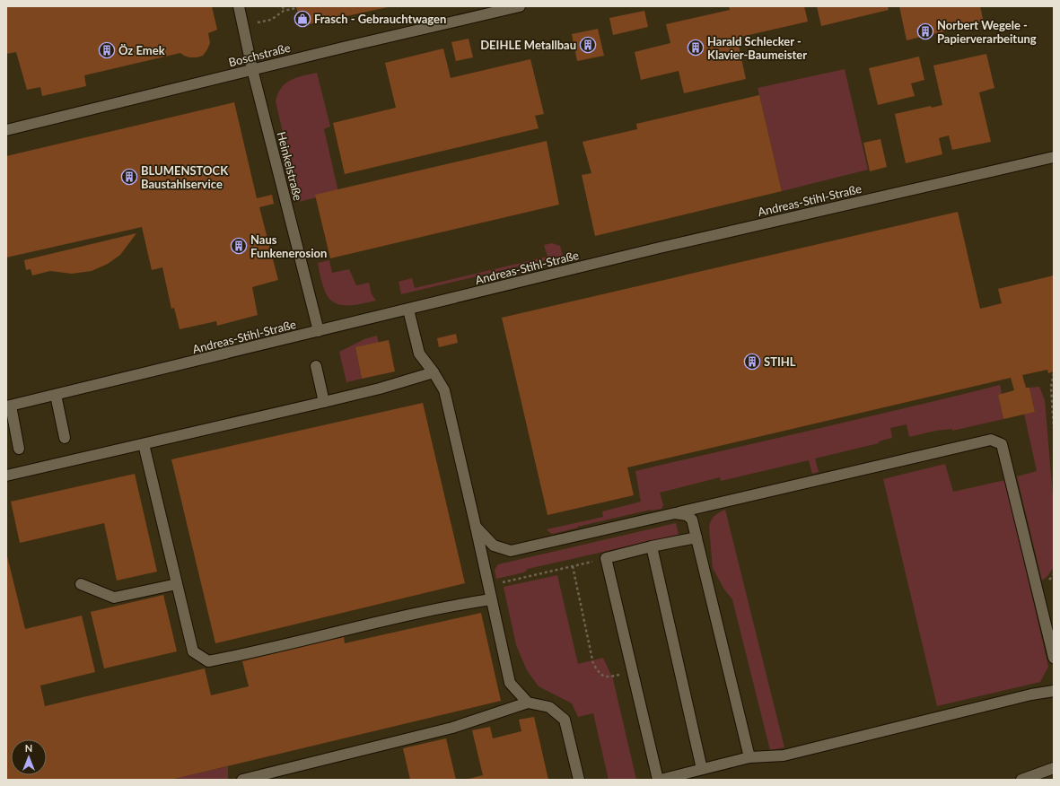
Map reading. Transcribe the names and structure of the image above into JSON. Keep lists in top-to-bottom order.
{
  "streets": {
    "street": ["Boschstraße", "Heinkelstraße", "Andreas-Stihl-Straße"]
  },
  "crossings": [
    ["Boschstraße", "Heinkelstraße"],
    ["Heinkelstraße", "Andreas-Stihl-Straße"]
  ],
  "places": {
    "shop": ["Frasch - Gebrauchtwagen"],
    "building": [
      "Norbert Wegele - Papierverarbeitung",
      "DEIHLE Metallbau",
      "Harald Schlecker - Klavier-Baumeister",
      "Öz Emek",
      "BLUMENSTOCK Baustahlservice",
      "Naus Funkenerosion",
      "STIHL"
    ]
  },
  "north": "top"
}
